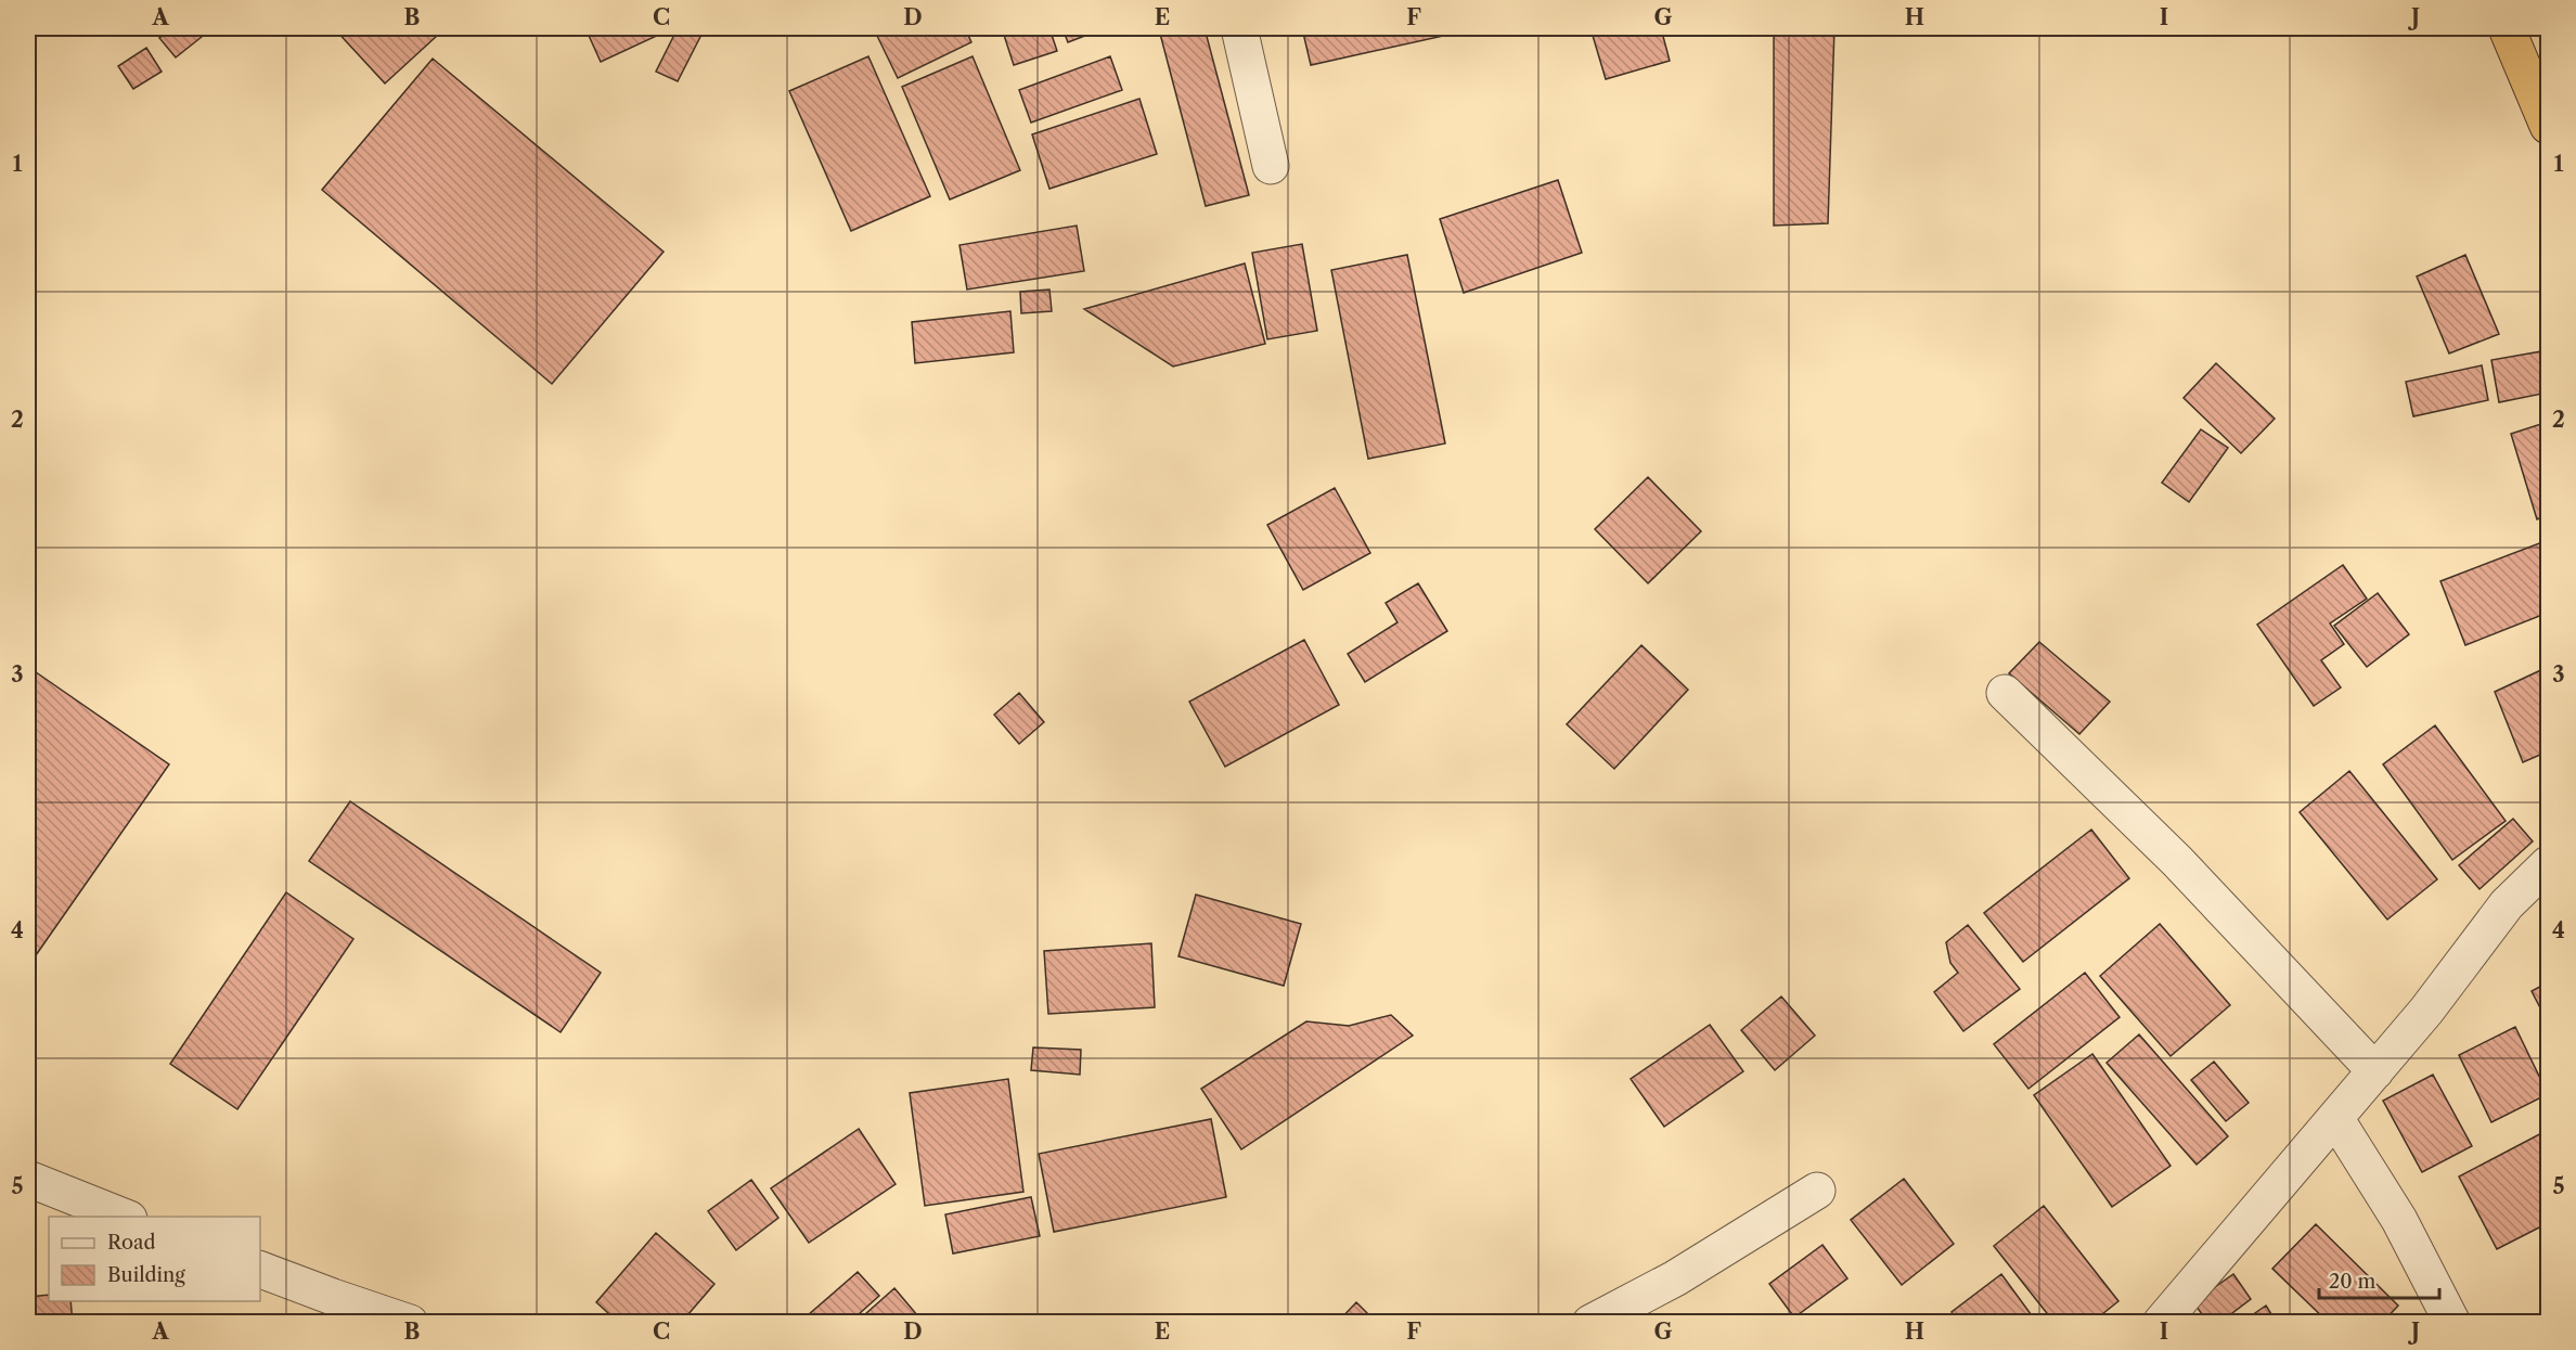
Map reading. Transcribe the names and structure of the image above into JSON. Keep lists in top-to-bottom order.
{
  "legend": ["Road", "Building"],
  "scale_bar": "20 m",
  "grid": {
    "columns": [
      "A",
      "B",
      "C",
      "D",
      "E",
      "F",
      "G",
      "H",
      "I",
      "J"
    ],
    "rows": [
      "1",
      "2",
      "3",
      "4",
      "5"
    ]
  }
}
